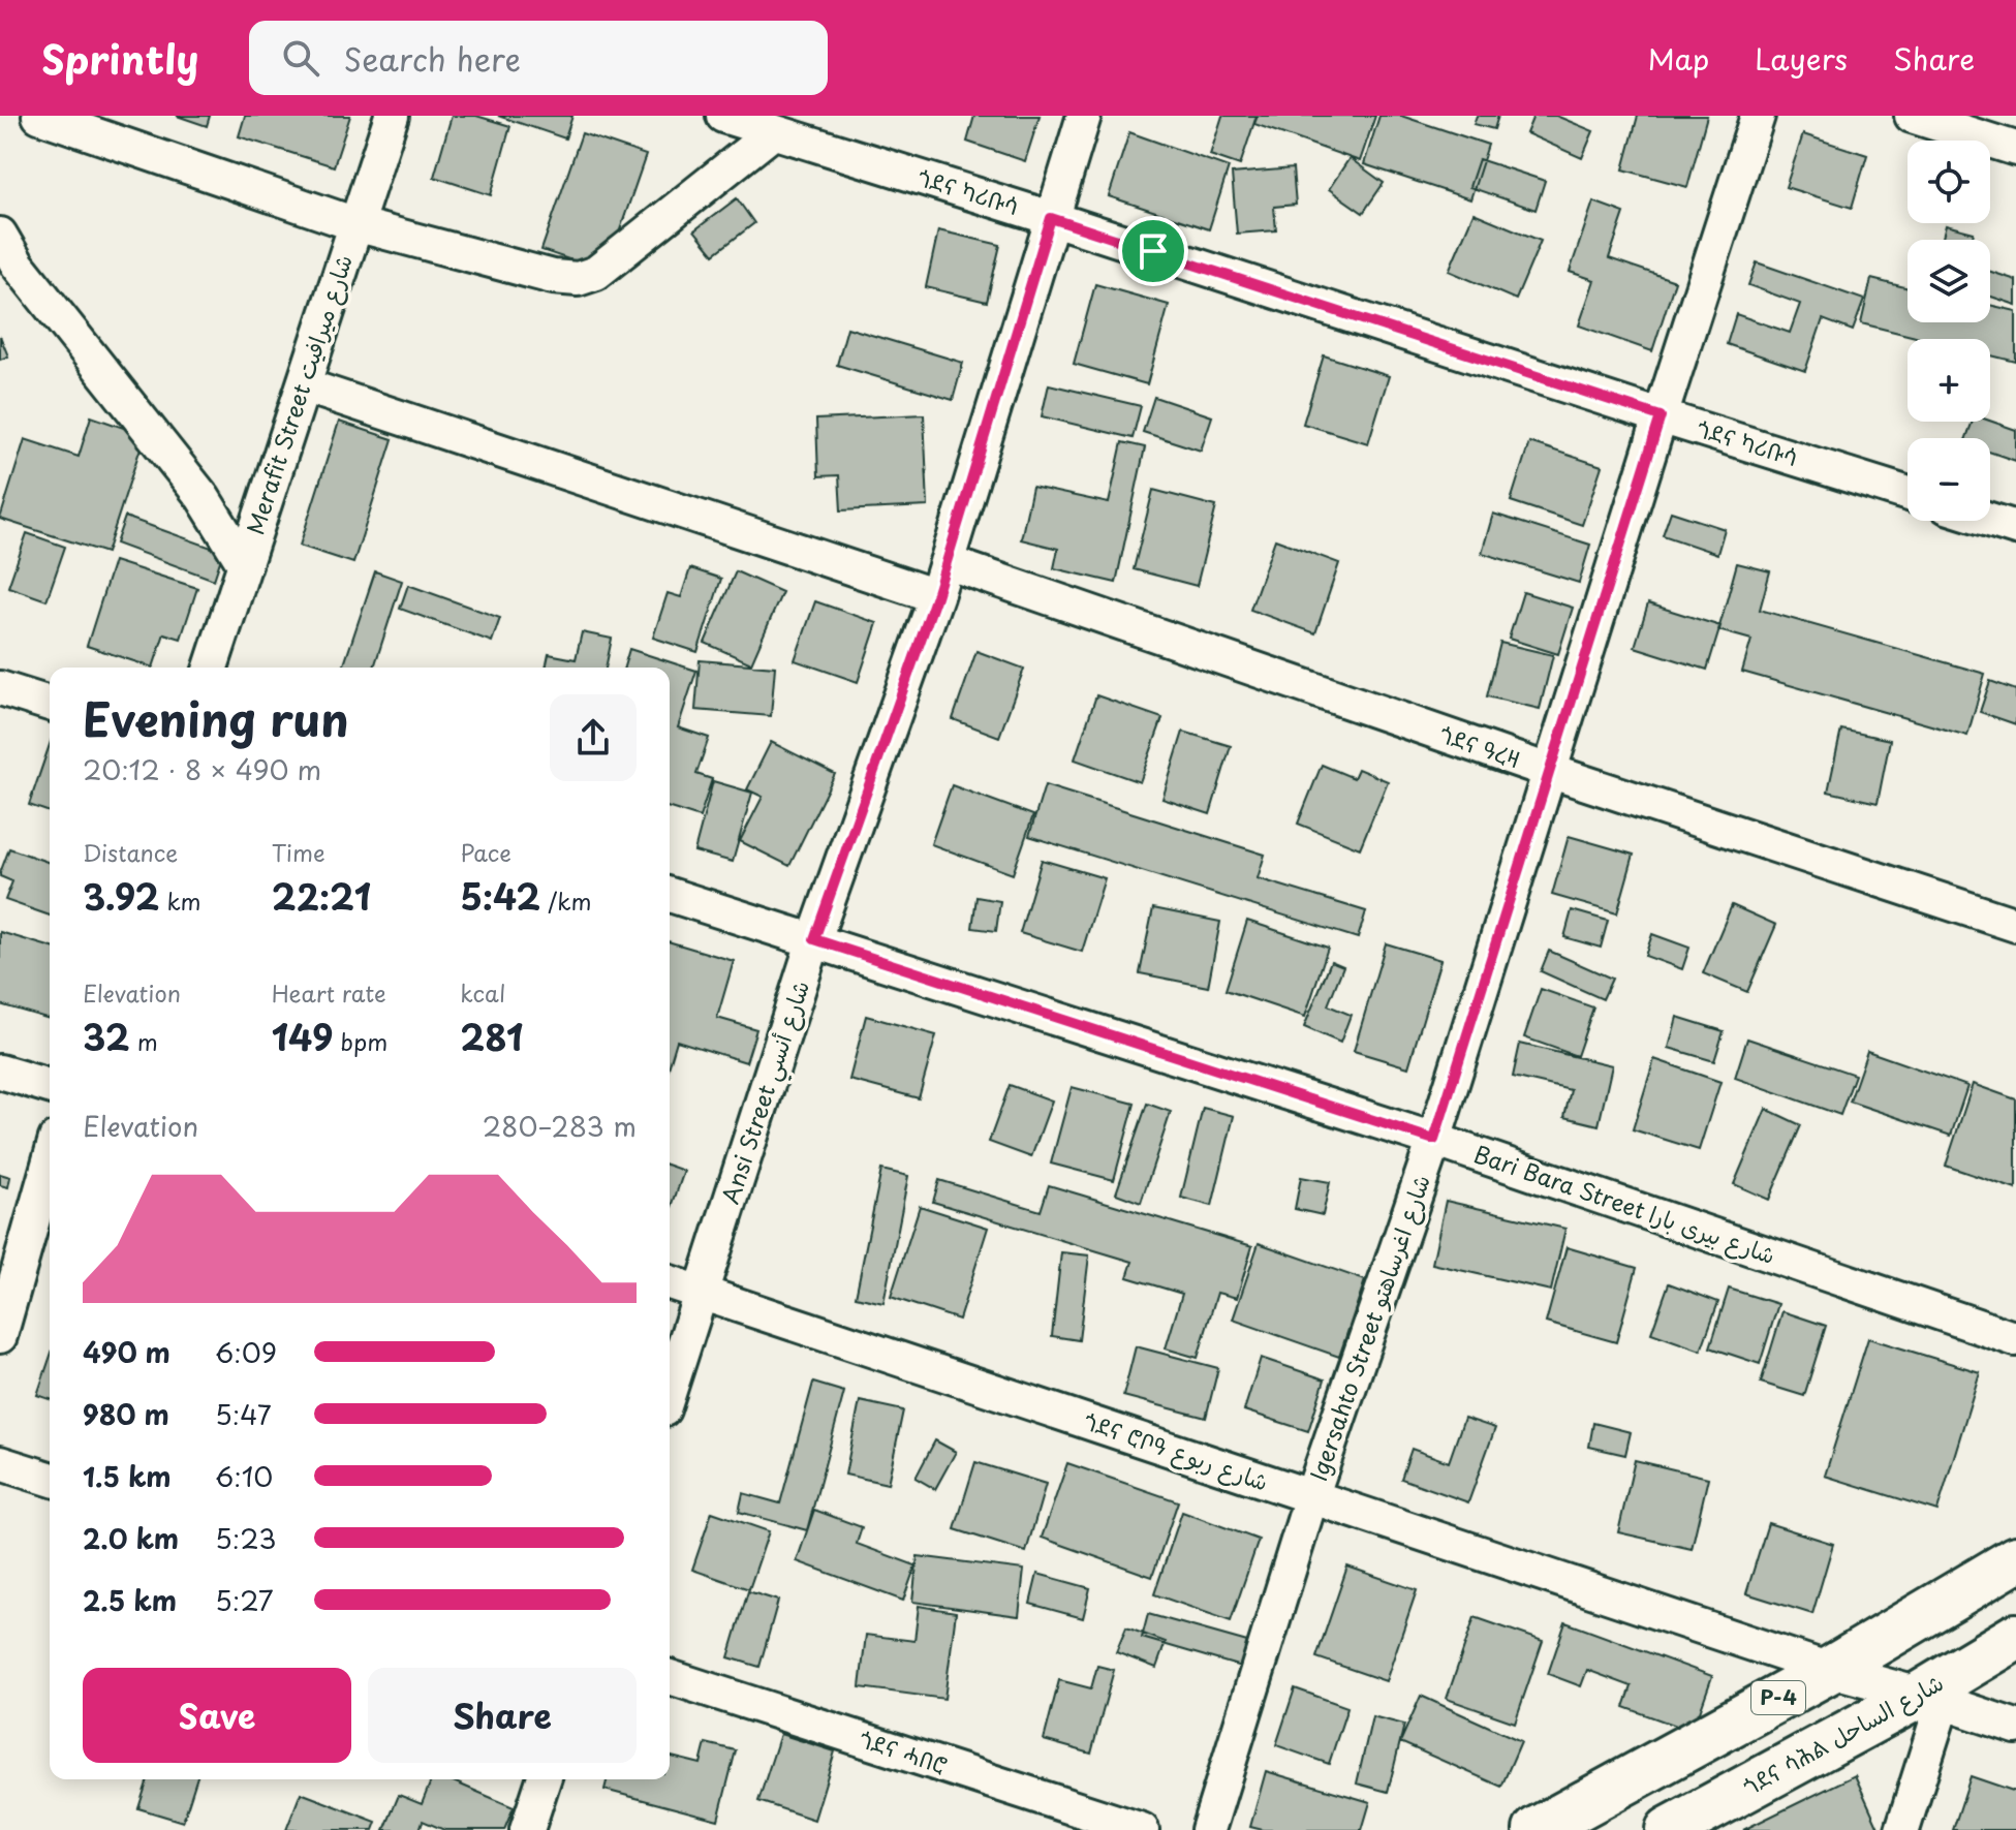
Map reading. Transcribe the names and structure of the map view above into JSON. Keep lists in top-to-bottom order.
{
  "streets": {
    "highway": ["P-4", "ጎደና ሳሕል شارع الساحل"],
    "street": [
      "ጎደና ካሪቡሳ",
      "Merafit Street شارع ميرافيت",
      "ጎደና ዓረዛ",
      "Ansi Street شارع أنسي",
      "Bari Bara Street شارع بيرى بارا",
      "Igersahto Street شارع اغرساهتو",
      "ጎደና ሮቦዓ شارع ربوع",
      "ጎደና ሓበሮ"
    ]
  },
  "crossings": [
    ["ጎደና ካሪቡሳ", "Ansi Street شارع أنسي"],
    ["ጎደና ካሪቡሳ", "Igersahto Street شارع اغرساهتو"],
    ["ጎደና ዓረዛ", "Ansi Street شارع أنسي"],
    ["ጎደና ዓረዛ", "Igersahto Street شارع اغرساهتو"],
    ["Ansi Street شارع أنسي", "Bari Bara Street شارع بيرى بارا"],
    ["Ansi Street شارع أنسي", "ጎደና ሮቦዓ شارع ربوع"],
    ["Bari Bara Street شارع بيرى بارا", "Igersahto Street شارع اغرساهتو"],
    ["Igersahto Street شارع اغرساهتو", "ጎደና ሮቦዓ شارع ربوع"],
    ["ጎደና ሮቦዓ شارع ربوع", "P-4"],
    ["ጎደና ሮቦዓ شارع ربوع", "ጎደና ሳሕል شارع الساحل"]
  ],
  "page": {
    "header": "Sprintly",
    "search": "Search here",
    "nav": ["Map", "Layers", "Share"],
    "map_buttons": ["+", "−"],
    "heading": ["Evening run", "20:12 · 8 × 490 m"],
    "stats": [
      ["Distance", "3.92 km"],
      ["Time", "22:21"],
      ["Pace", "5:42 /km"],
      ["Elevation", "32 m"],
      ["Heart rate", "149 bpm"],
      ["kcal", "281"]
    ],
    "chart": ["Elevation", "280–283 m"],
    "list": [
      {
        "name": "490 m",
        "note": "6:09"
      },
      {
        "name": "980 m",
        "note": "5:47"
      },
      {
        "name": "1.5 km",
        "note": "6:10"
      },
      {
        "name": "2.0 km",
        "note": "5:23"
      },
      {
        "name": "2.5 km",
        "note": "5:27"
      }
    ],
    "buttons": ["Save", "Share"]
  }
}
